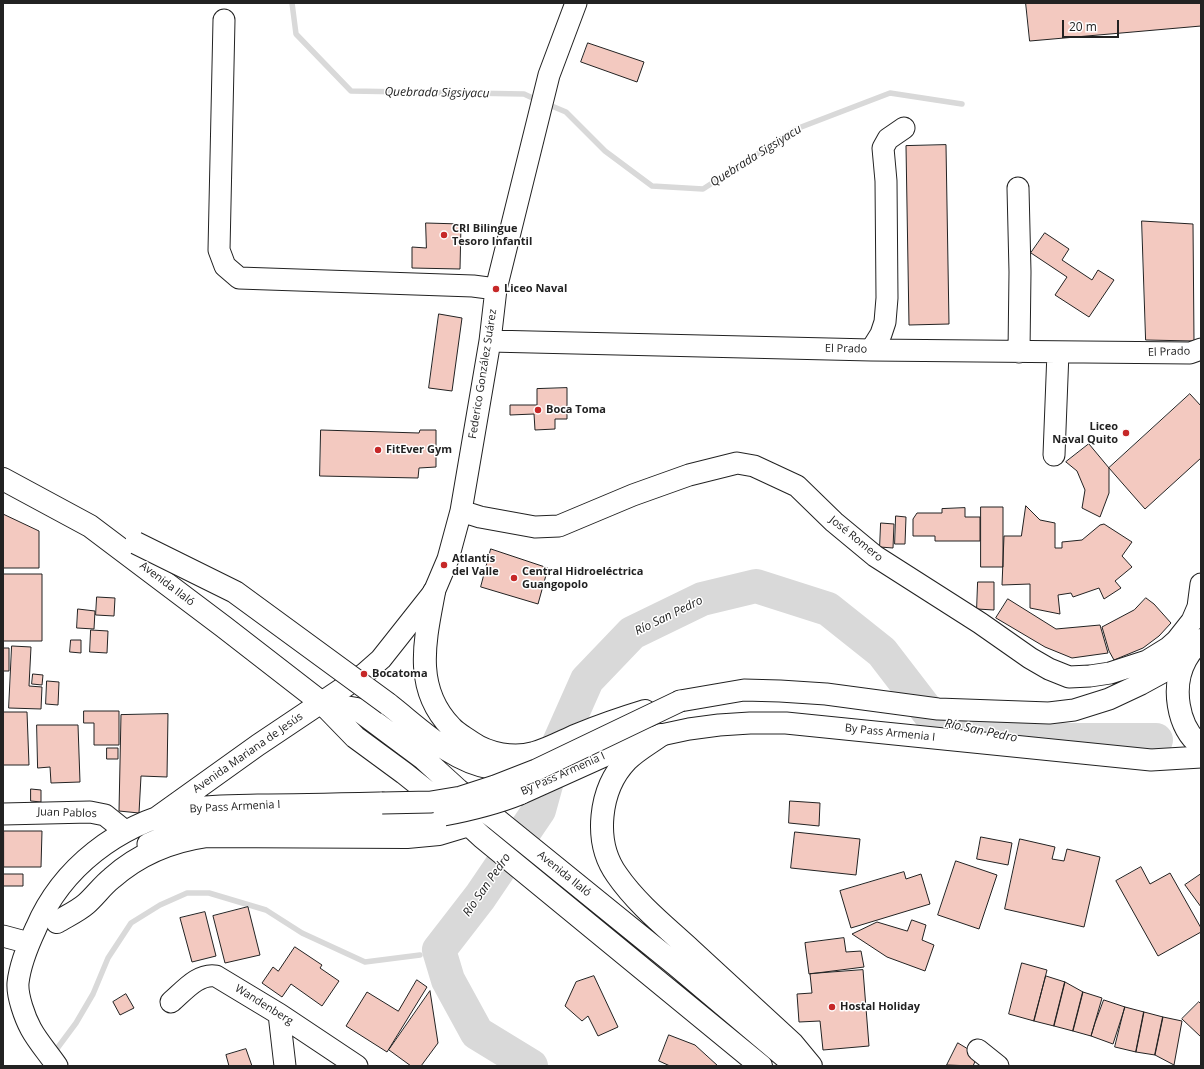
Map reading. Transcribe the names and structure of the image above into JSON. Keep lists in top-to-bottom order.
{
  "streets": {
    "main road": ["Avenida Ilaló"],
    "street": [
      "El Prado",
      "Federico González Suárez",
      "José Romero",
      "By Pass Armenia I",
      "Avenida Mariana de Jesús",
      "Juan Pablos",
      "Wandenberg"
    ]
  },
  "crossings": [
    ["El Prado", "Federico González Suárez"],
    ["Federico González Suárez", "José Romero"],
    ["Federico González Suárez", "Avenida Ilaló"],
    ["Federico González Suárez", "Avenida Mariana de Jesús"],
    ["Avenida Ilaló", "Avenida Mariana de Jesús"],
    ["By Pass Armenia I", "Avenida Mariana de Jesús"],
    ["By Pass Armenia I", "Juan Pablos"]
  ],
  "water": ["Quebrada Sigsiyacu", "Río San Pedro"],
  "places": [
    "CRI Bilingue Tesoro Infantil",
    "Liceo Naval",
    "Boca Toma",
    "Liceo Naval Quito",
    "FitEver Gym",
    "Atlantis del Valle",
    "Central Hidroeléctrica Guangopolo",
    "Bocatoma",
    "Hostal Holiday"
  ],
  "scale_bar": "20 m"
}
